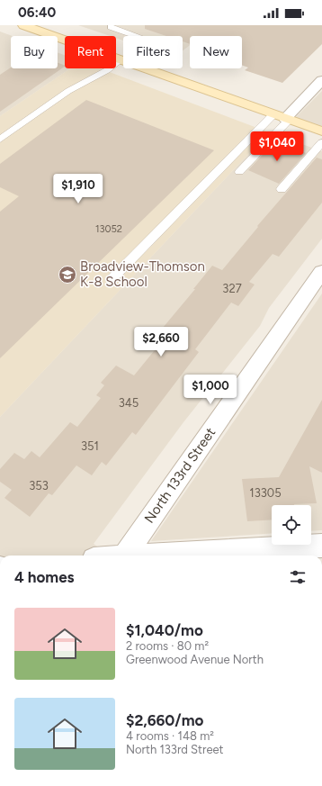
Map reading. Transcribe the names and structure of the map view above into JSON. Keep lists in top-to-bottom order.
{
  "streets": {
    "street": ["North 133rd Street"]
  },
  "places": {
    "school or university": ["Broadview-Thomson K-8 School"]
  },
  "house_numbers": [
    "13052",
    "327",
    "345",
    "351",
    "353",
    "13305"
  ],
  "page": {
    "status": "06:40",
    "chip": [
      "Buy",
      "Rent",
      "Filters",
      "New"
    ],
    "price": [
      "$1,040",
      "$1,910",
      "$2,660",
      "$1,000"
    ],
    "heading": "4 homes",
    "list": [
      {
        "name": "$1,040/mo",
        "note": "2 rooms · 80 m² · Greenwood Avenue North"
      },
      {
        "name": "$2,660/mo",
        "note": "4 rooms · 148 m² · North 133rd Street"
      }
    ]
  }
}
